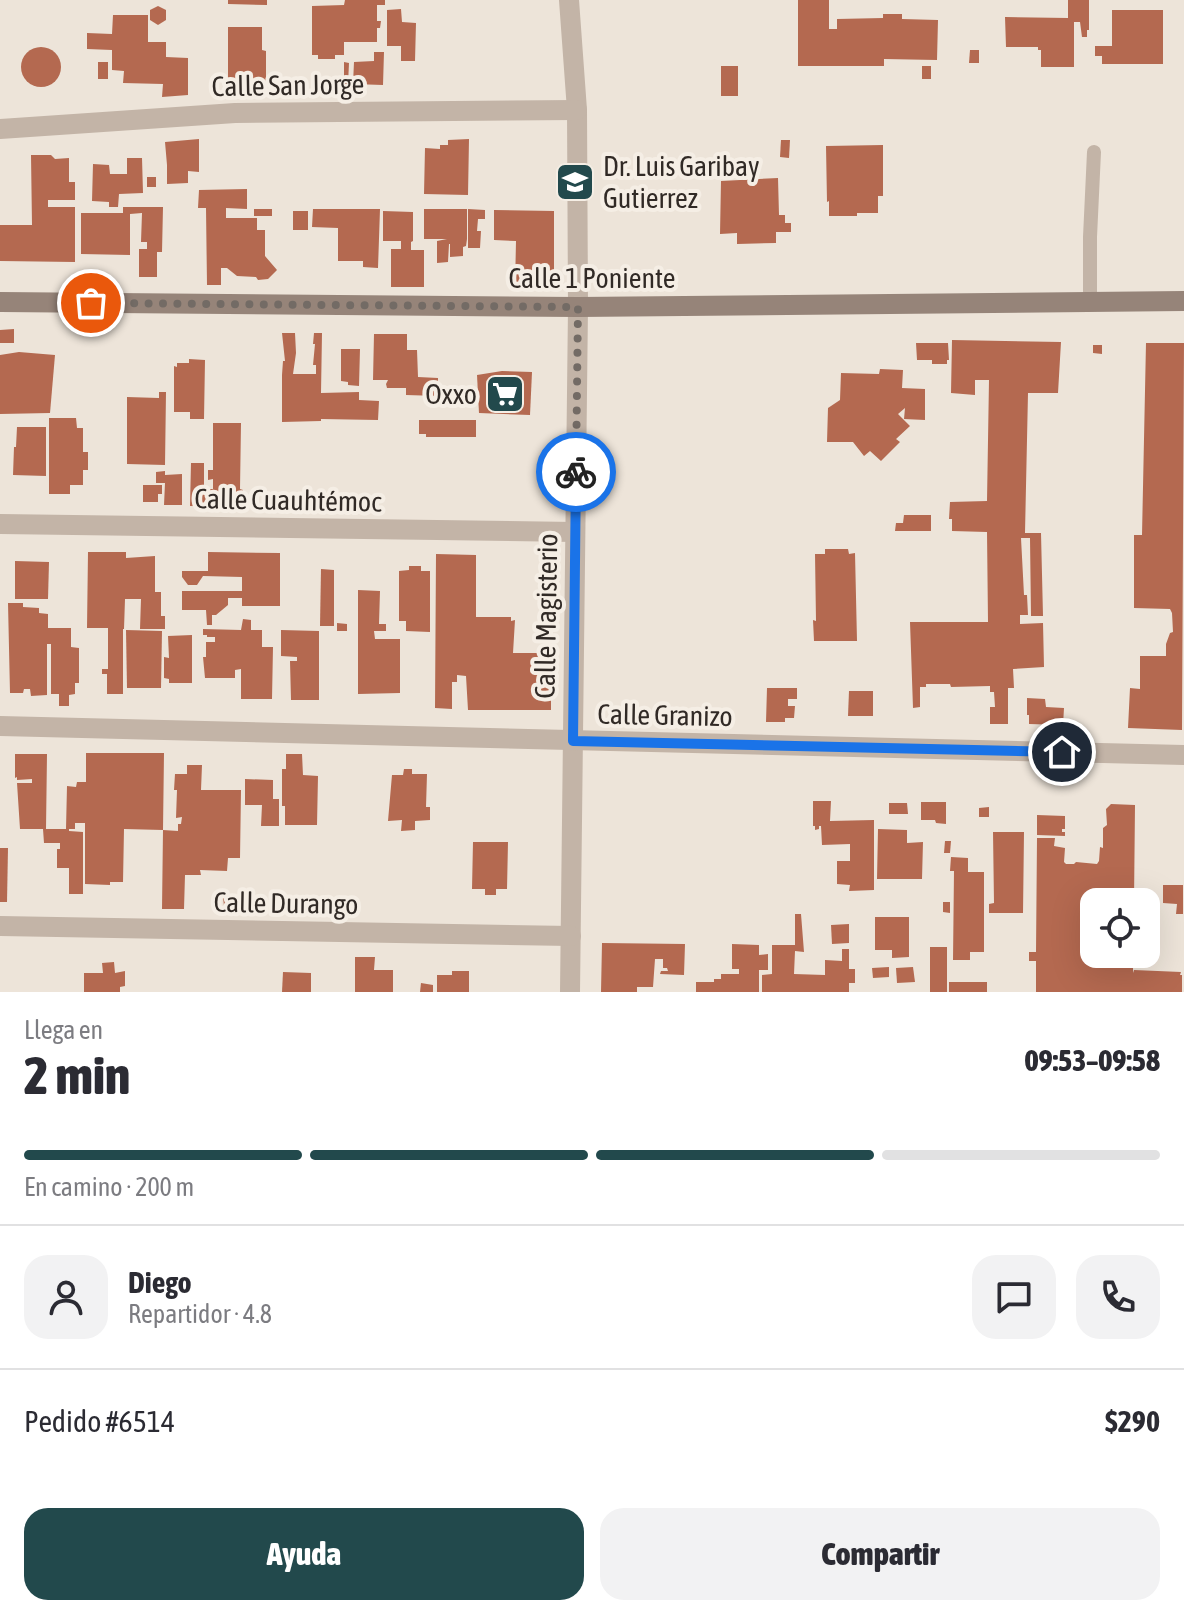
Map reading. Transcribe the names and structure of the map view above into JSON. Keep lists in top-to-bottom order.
{
  "streets": {
    "main road": ["Calle 1 Poniente"],
    "street": [
      "Calle San Jorge",
      "Calle Cuauhtémoc",
      "Calle Magisterio",
      "Calle Granizo",
      "Calle Durango"
    ]
  },
  "crossings": [
    ["Calle San Jorge", "Calle Magisterio"],
    ["Calle 1 Poniente", "Calle Magisterio"],
    ["Calle Cuauhtémoc", "Calle Magisterio"],
    ["Calle Magisterio", "Calle Granizo"],
    ["Calle Magisterio", "Calle Durango"]
  ],
  "places": {
    "school or university": ["Dr. Luis Garibay Gutierrez"],
    "supermarket": ["Oxxo"]
  },
  "page": {
    "heading": ["2 min", "Llega en", "09:53–09:58"],
    "panel": [
      "Diego",
      "Repartidor · 4.8",
      "Pedido #6514",
      "$290"
    ],
    "bar": "En camino · 200 m",
    "buttons": ["Ayuda", "Compartir"]
  }
}
